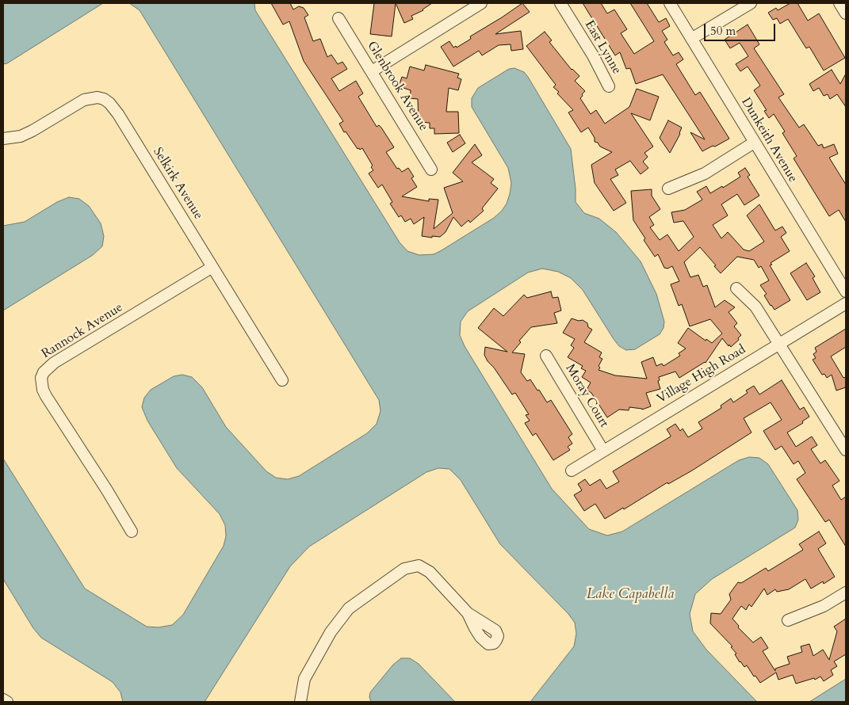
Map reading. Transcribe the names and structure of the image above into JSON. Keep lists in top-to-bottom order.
{
  "streets": {
    "street": [
      "East Lynne",
      "Glenbrook Avenue",
      "Dunkeith Avenue",
      "Selkirk Avenue",
      "Rannock Avenue",
      "Village High Road",
      "Moray Court"
    ]
  },
  "crossings": [
    ["Selkirk Avenue", "Rannock Avenue"],
    ["Village High Road", "Moray Court"]
  ],
  "water": ["Lake Capabella"],
  "scale_bar": "50 m"
}
